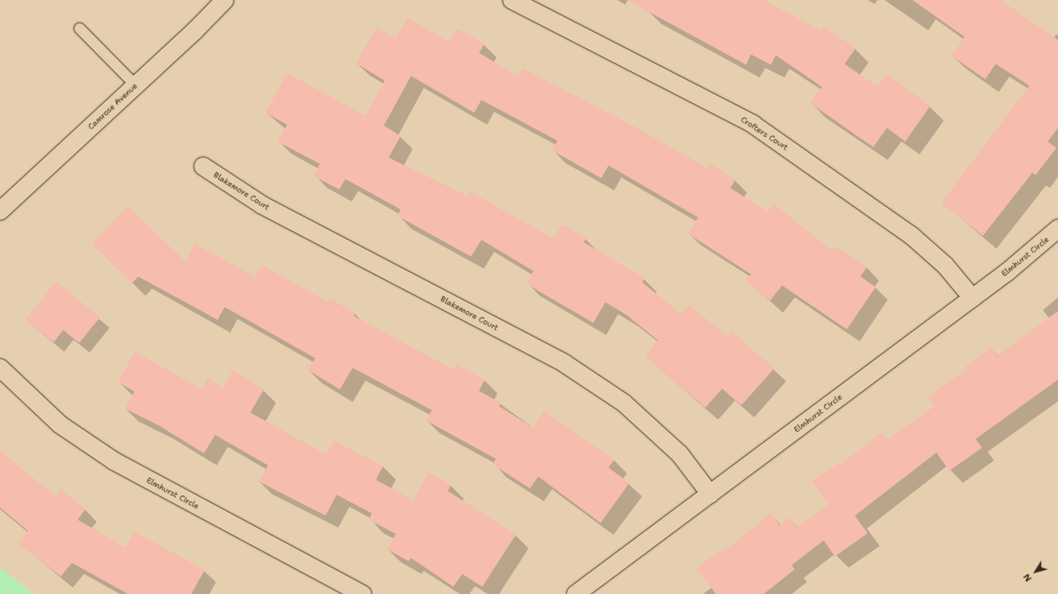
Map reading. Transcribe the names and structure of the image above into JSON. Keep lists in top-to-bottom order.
{
  "streets": {
    "street": [
      "Camrose Avenue",
      "Crofters Court",
      "Blakemore Court",
      "Elmhurst Circle"
    ]
  },
  "crossings": [
    ["Crofters Court", "Elmhurst Circle"],
    ["Blakemore Court", "Elmhurst Circle"]
  ],
  "north": "bottom left"
}
